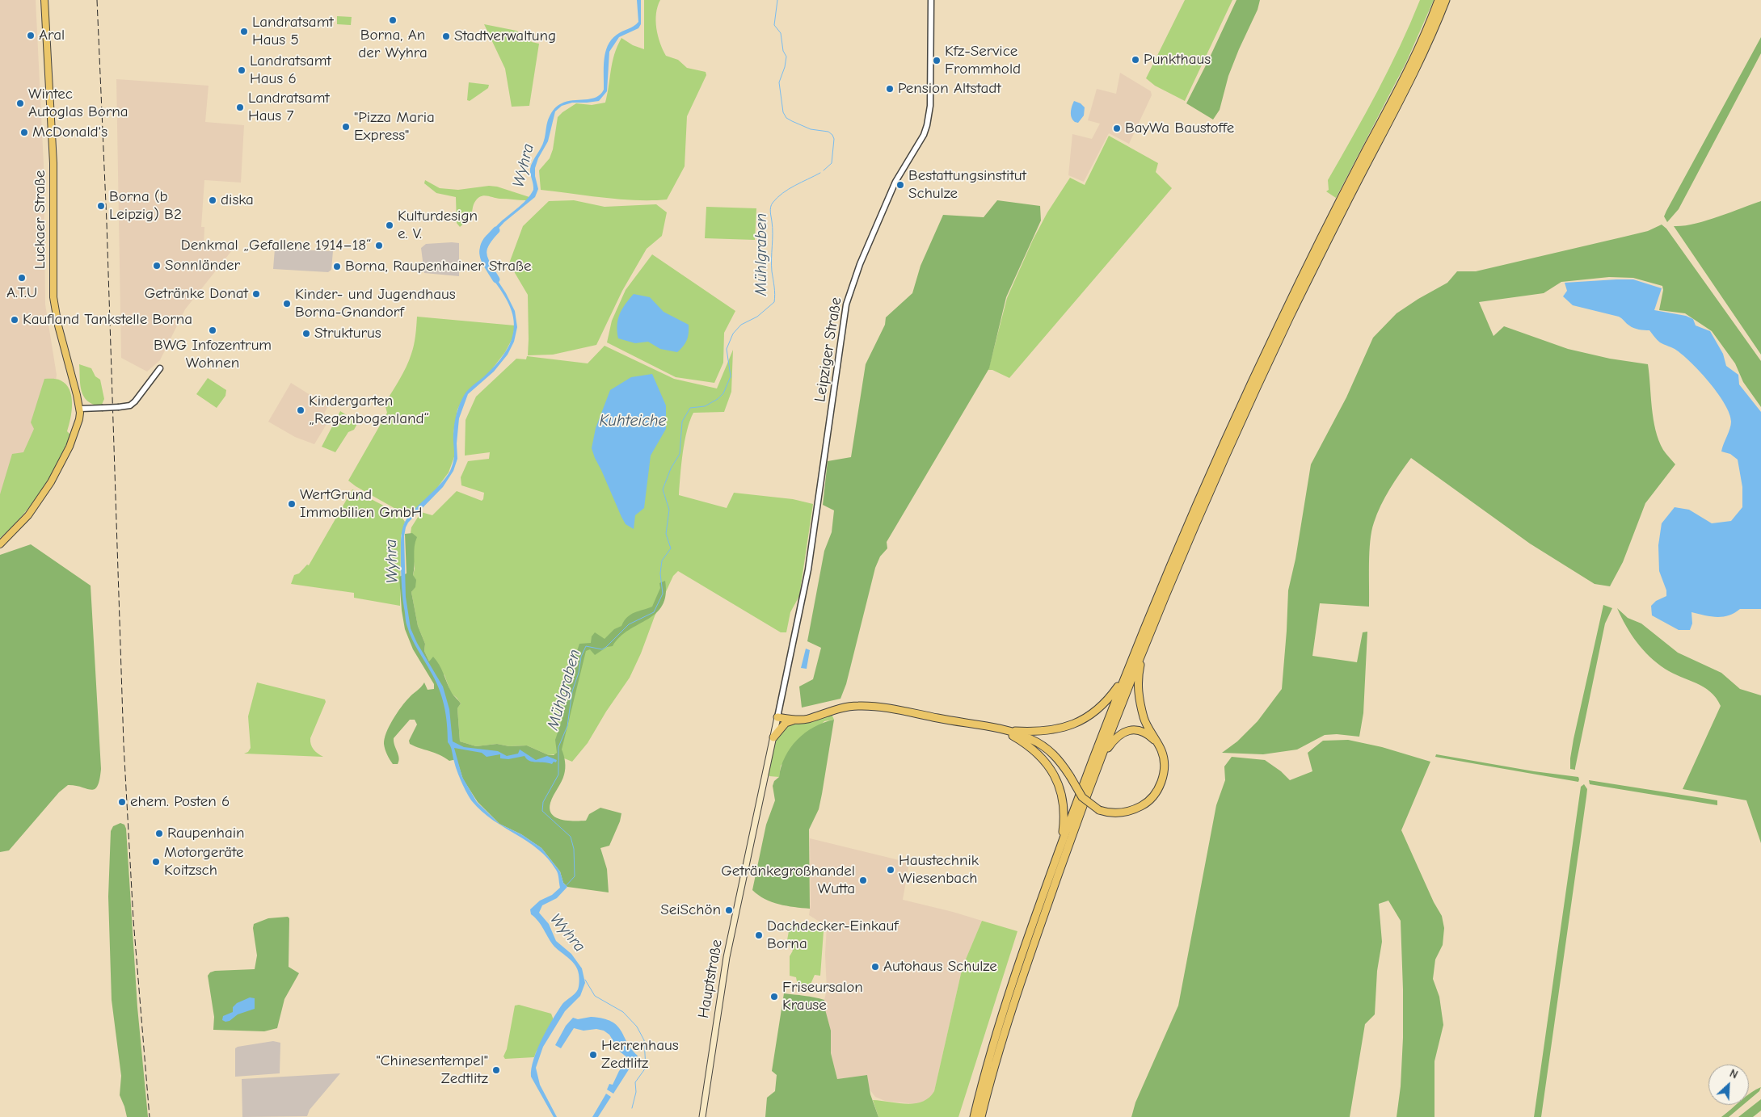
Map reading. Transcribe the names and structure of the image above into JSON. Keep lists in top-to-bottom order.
{
  "streets": {
    "main road": ["Luckaer Straße", "Hauptstraße"],
    "street": ["Leipziger Straße"]
  },
  "crossings": [
    ["Leipziger Straße", "Hauptstraße"]
  ],
  "water": ["Wyhra", "Mühlgraben", "Kuhteiche"],
  "places": [
    "Borna, An der Wyhra",
    "Landratsamt Haus 5",
    "Aral",
    "Stadtverwaltung",
    "Punkthaus",
    "Kfz-Service Frommhold",
    "Landratsamt Haus 6",
    "Pension Altstadt",
    "Wintec Autoglas Borna",
    "Landratsamt Haus 7",
    "\"Pizza Maria Express\"",
    "BayWa Baustoffe",
    "McDonald's",
    "Bestattungsinstitut Schulze",
    "diska",
    "Borna (b Leipzig) B2",
    "Kulturdesign e. V.",
    "Denkmal „Gefallene 1914–18“",
    "Sonnländer",
    "Borna, Raupenhainer Straße",
    "A.T.U",
    "Getränke Donat",
    "Kinder- und Jugendhaus Borna-Gnandorf",
    "Kaufland Tankstelle Borna",
    "BWG Infozentrum Wohnen",
    "Strukturus",
    "Kindergarten „Regenbogenland“",
    "WertGrund Immobilien GmbH",
    "ehem. Posten 6",
    "Raupenhain",
    "Motorgeräte Koitzsch",
    "Haustechnik Wiesenbach",
    "Getränkegroßhandel Wutta",
    "SeiSchön",
    "Dachdecker-Einkauf Borna",
    "Autohaus Schulze",
    "Friseursalon Krause",
    "Herrenhaus Zedtlitz",
    "\"Chinesentempel\" Zedtlitz"
  ],
  "north": "top right"
}
